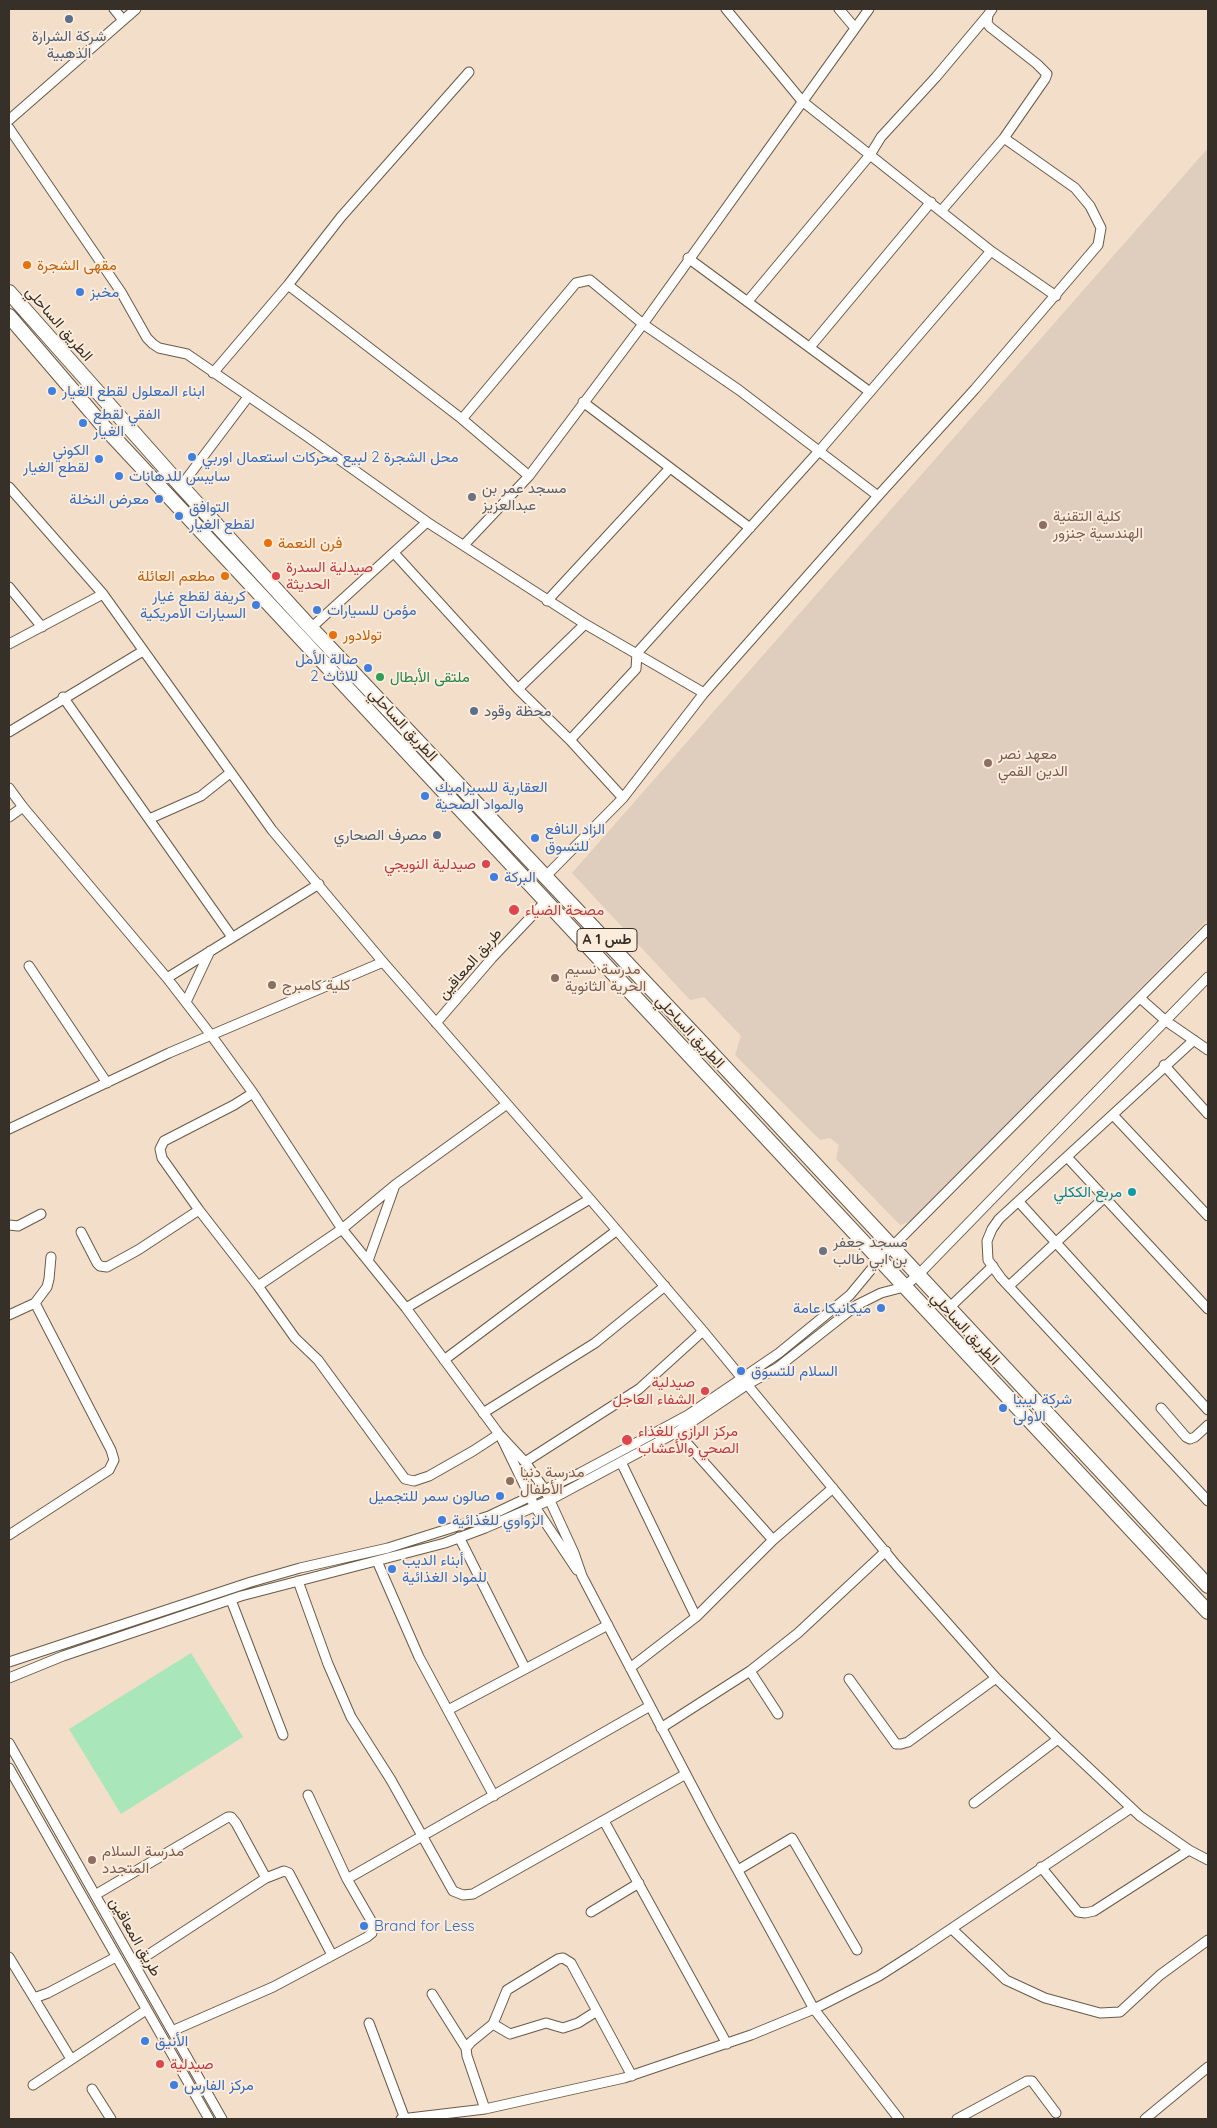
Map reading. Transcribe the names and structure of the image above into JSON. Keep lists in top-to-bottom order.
{
  "streets": {
    "highway": ["الطريق الساحلي", "A 1 طس"],
    "street": ["طريق المعاقين"]
  },
  "crossings": [
    ["الطريق الساحلي", "طريق المعاقين"]
  ],
  "places": [
    "شركة الشرارة الذهبية",
    "مقهى الشجرة",
    "مخبز",
    "ابناء المعلول لقطع الغيار",
    "الفقي لقطع الغيار",
    "محل الشجرة 2 لبيع محركات استعمال اوربي",
    "الكوني لقطع الغيار",
    "سايبس للدهانات",
    "مسجد عمر بن عبدالعزيز",
    "معرض النخلة",
    "التوافق لقطع الغيار",
    "كلية التقنية الهندسية جنزور",
    "فرن النعمة",
    "مطعم العائلة",
    "صيدلية السدرة الحديثة",
    "كريفة لقطع غيار السيارات الامريكية",
    "مؤمن للسيارات",
    "تولادور",
    "صالة الأمل للاثاث 2",
    "ملتقى الأبطال",
    "محطة وقود",
    "معهد نصر الدين القمي",
    "العقارية للسيراميك والمواد الصحية",
    "مصرف الصحاري",
    "الزاد النافع للتسوق",
    "صيدلية النويجي",
    "البركة",
    "مصحة الضياء",
    "مدرسة نسيم الحرية الثانوية",
    "كلية كامبرج",
    "مربع الككلي",
    "مسجد جعفر بن ابي طالب",
    "ميكانيكا عامة",
    "السلام للتسوق",
    "صيدلية الشفاء العاجل",
    "شركة ليبيا الاولى",
    "مركز الرازي للغذاء الصحي والأعشاب",
    "مدرسة دنيا الأطفال",
    "صالون سمر للتجميل",
    "الزواوي للغذائية",
    "أبناء الديب للمواد الغذائية",
    "مدرسة السلام المتجدد",
    "Brand for Less",
    "الأنيق",
    "صيدلية",
    "مركز الفارس"
  ]
}
